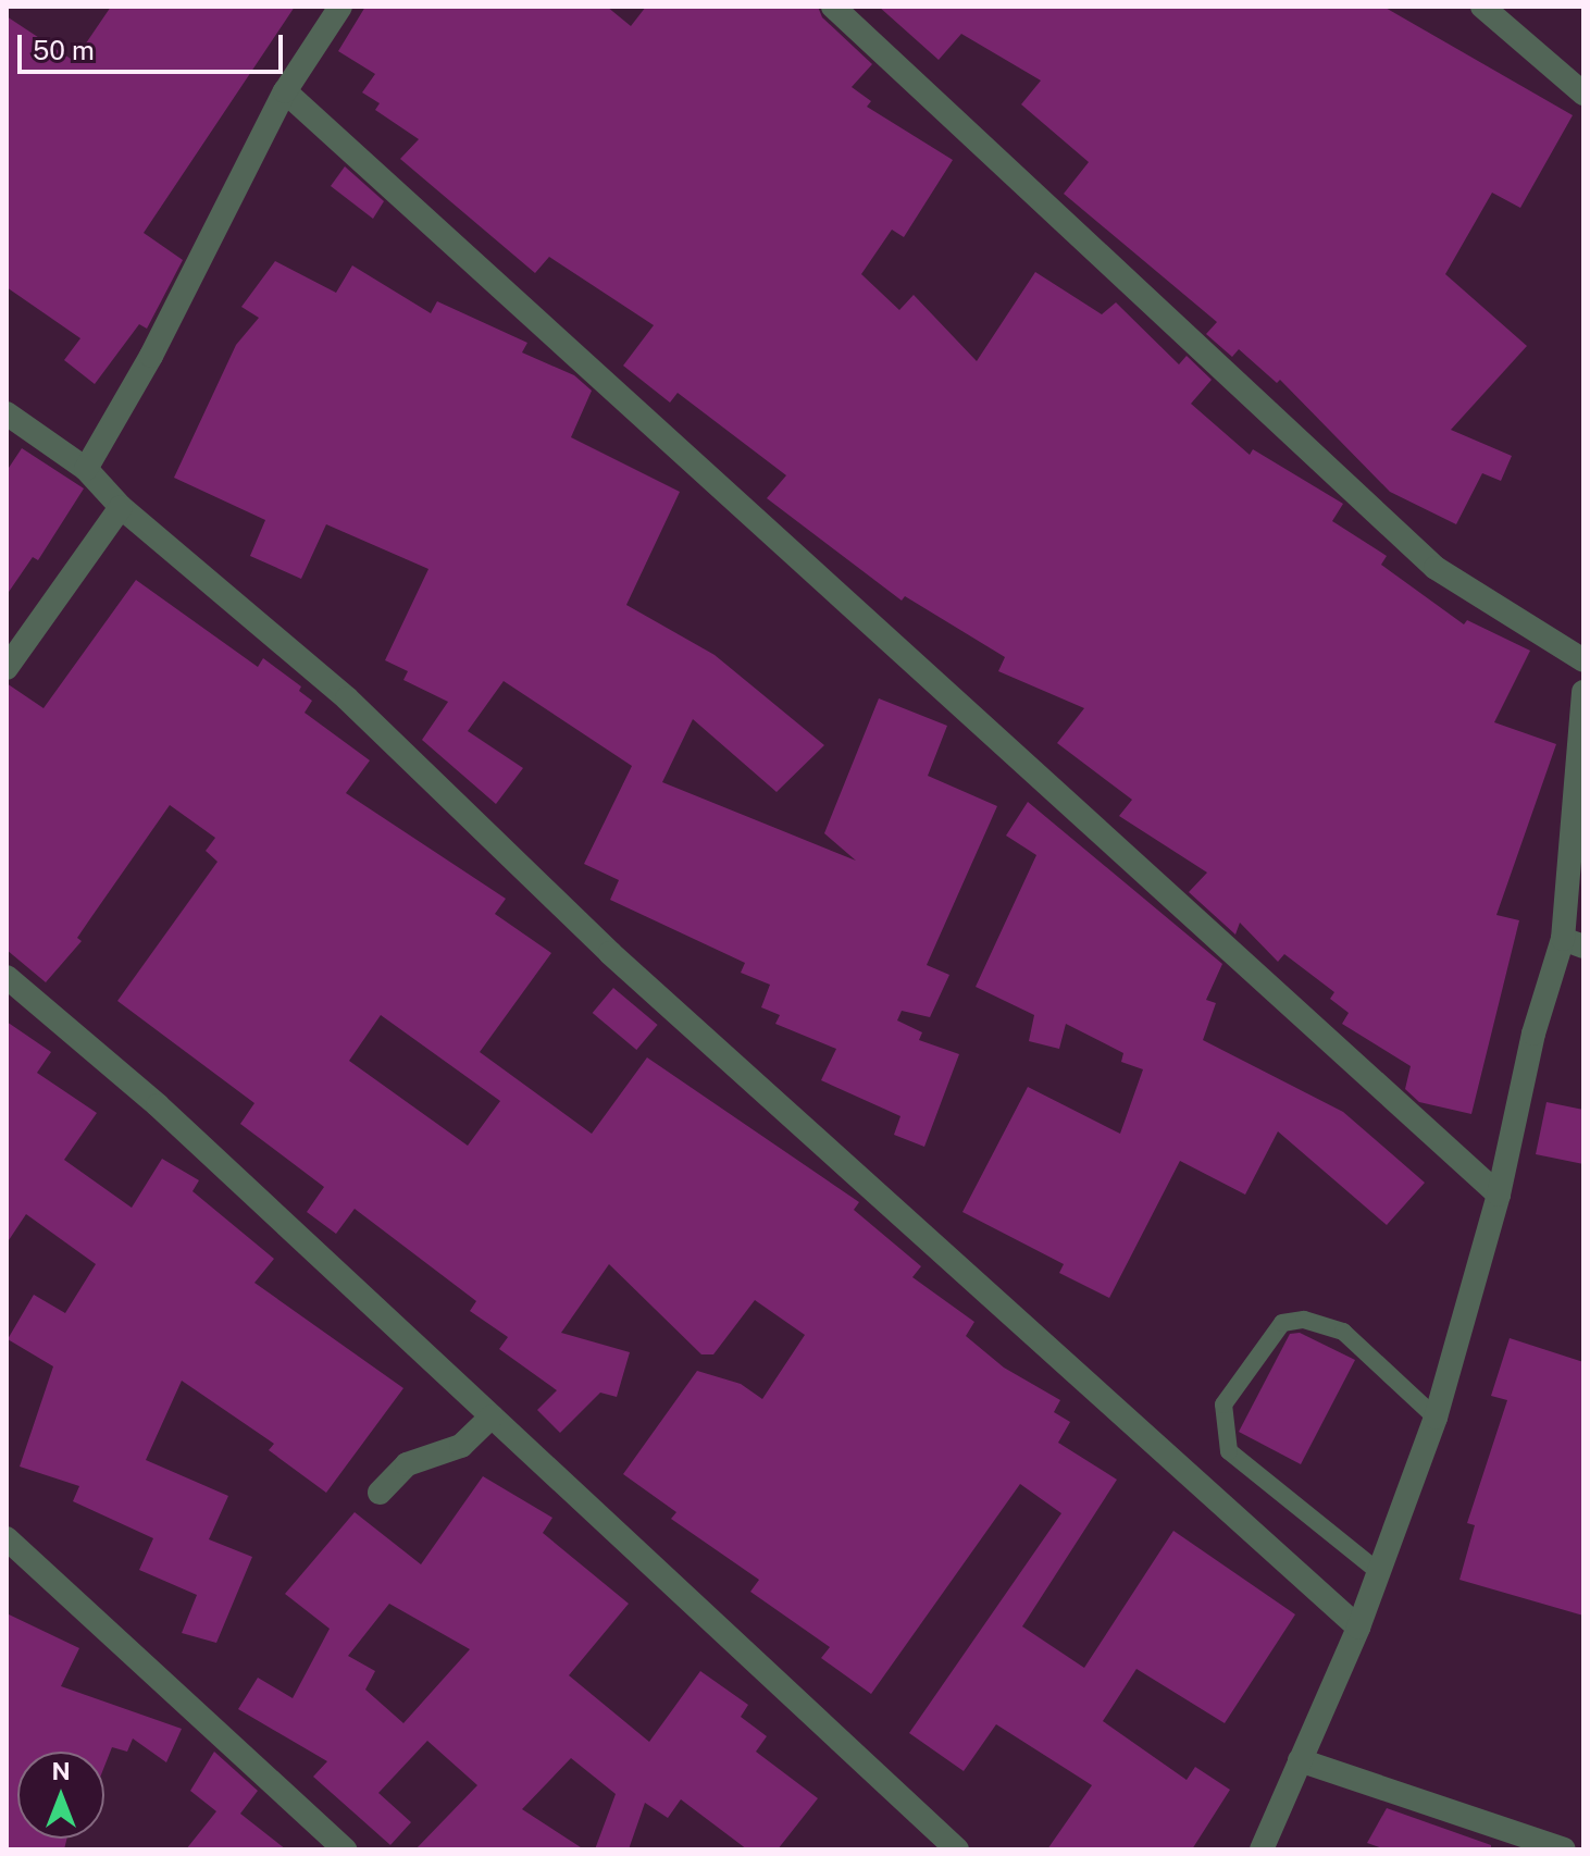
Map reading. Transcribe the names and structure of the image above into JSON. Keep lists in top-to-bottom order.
{
  "scale_bar": "50 m",
  "north": "top"
}
